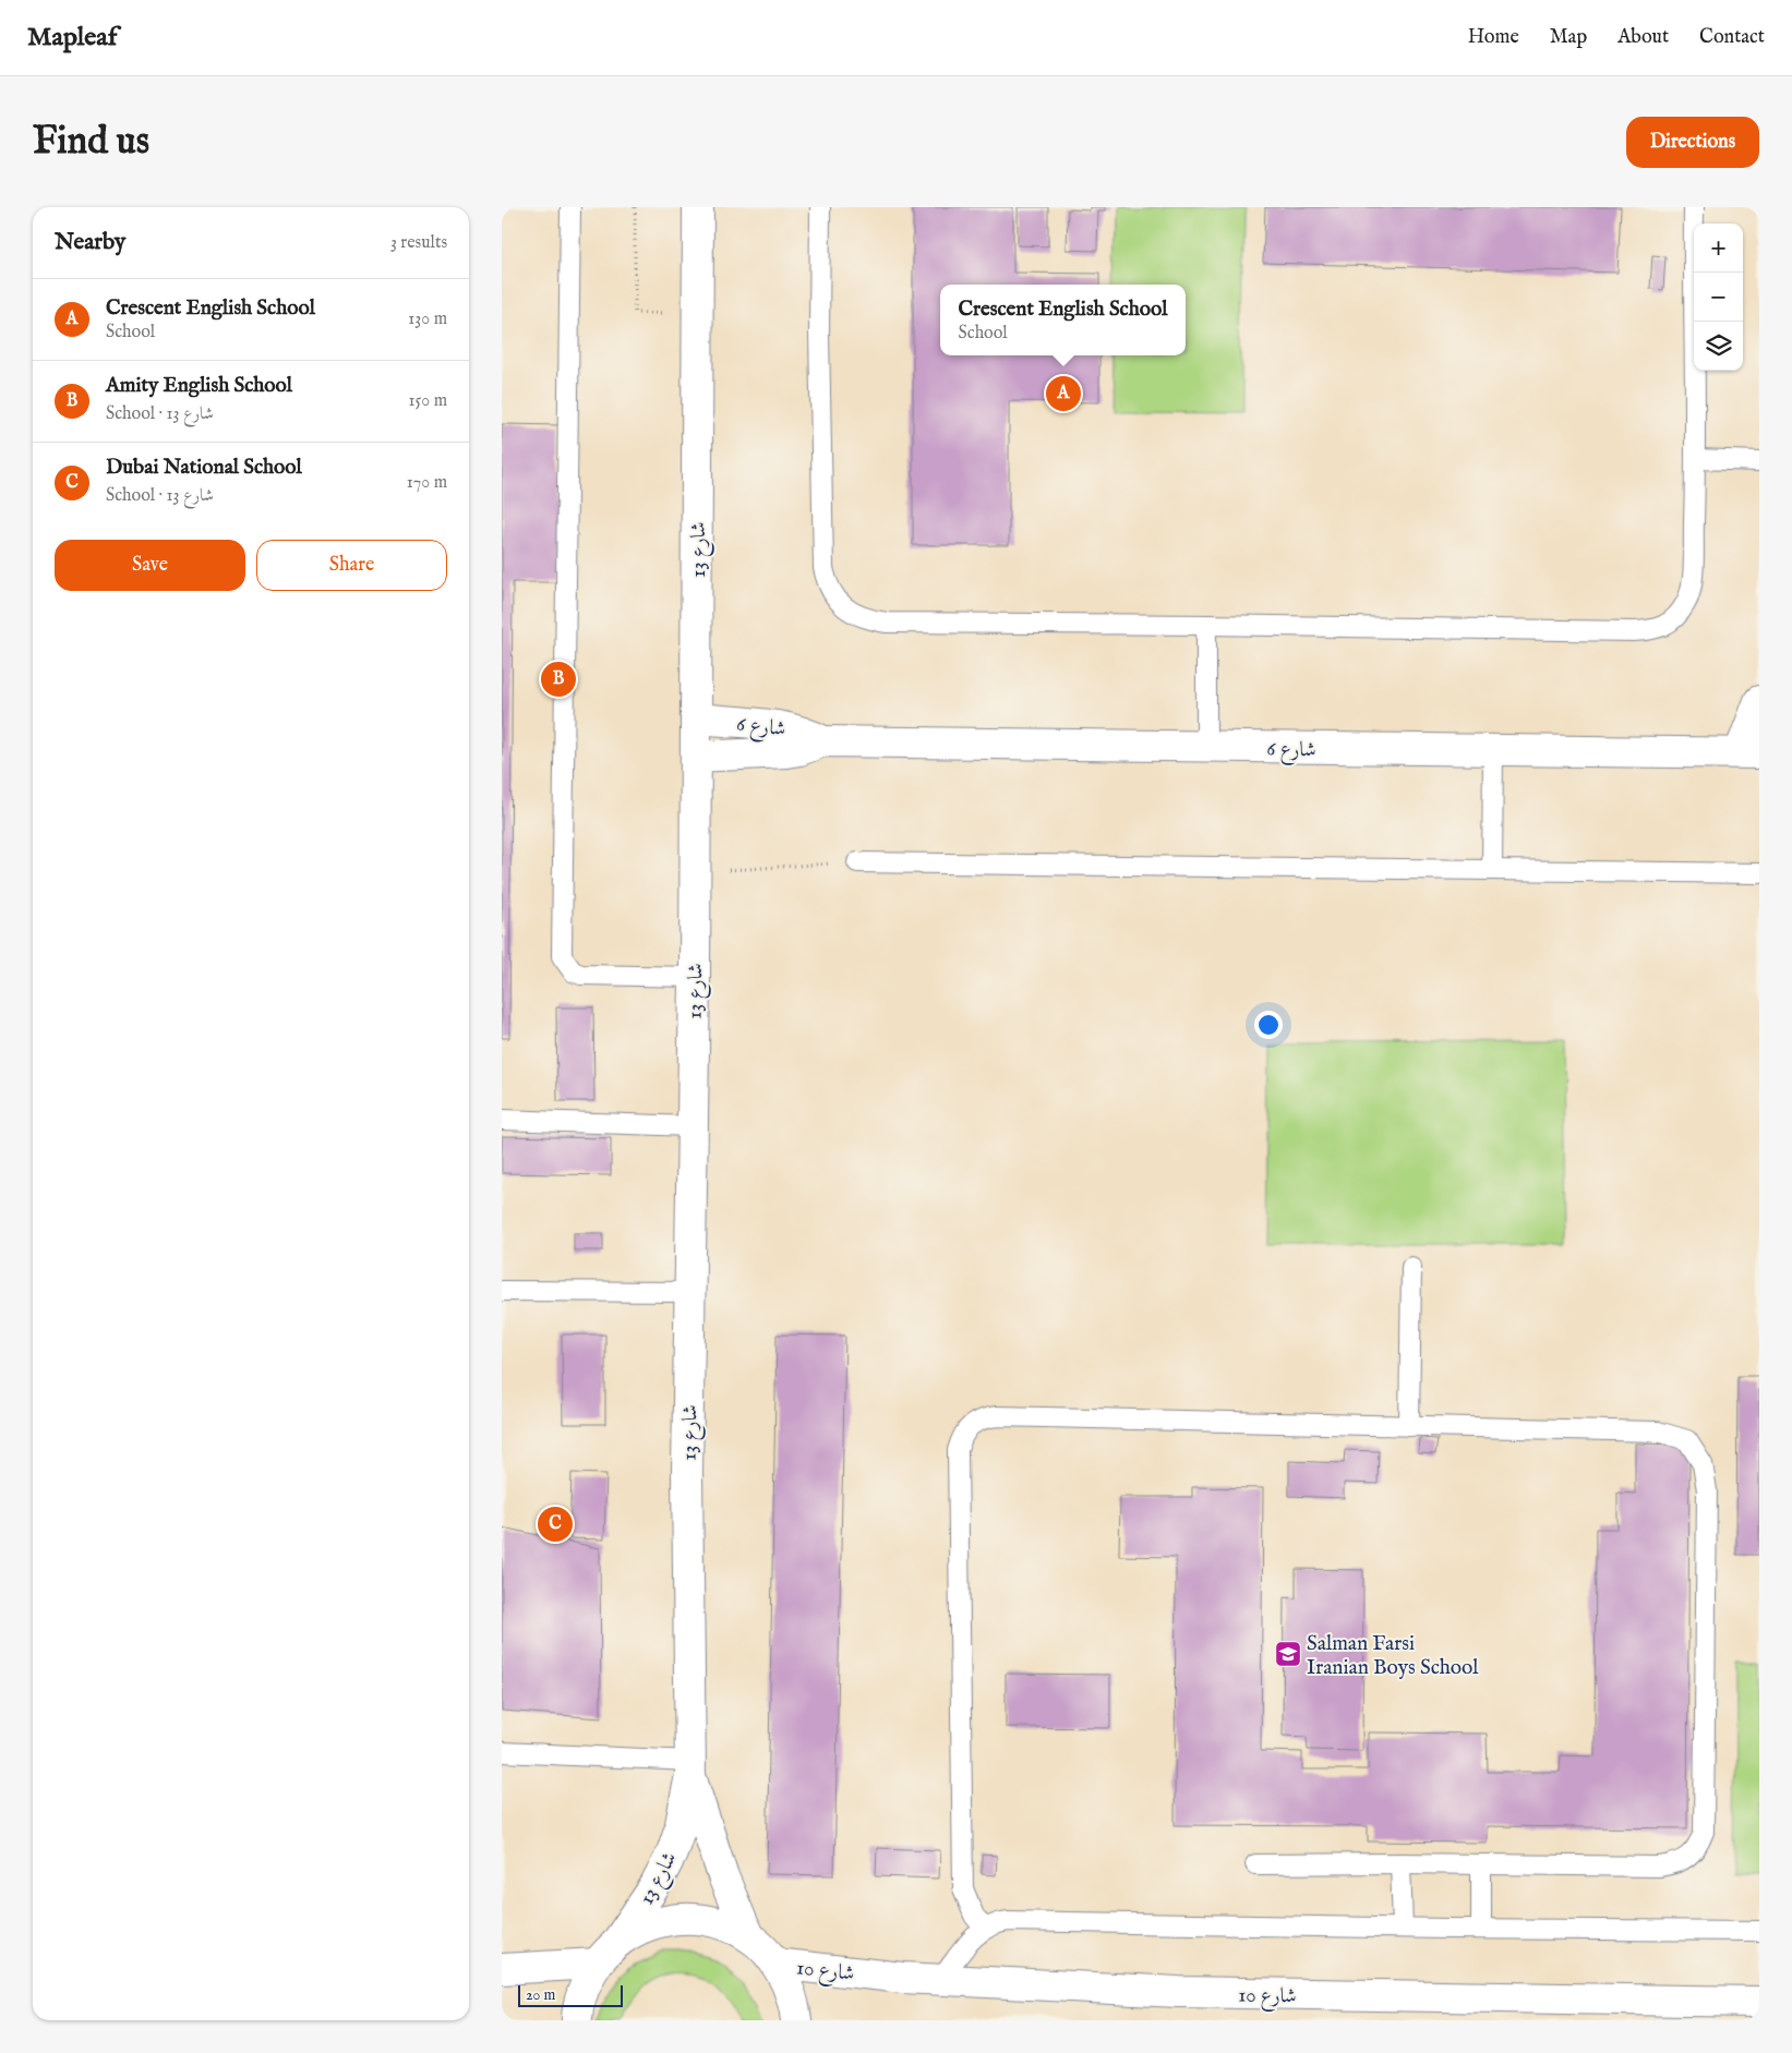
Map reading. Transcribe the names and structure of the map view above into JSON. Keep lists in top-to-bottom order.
{
  "streets": {
    "street": ["شارع 13", "شارع 6", "شارع 10"]
  },
  "crossings": [
    ["شارع 13", "شارع 6"]
  ],
  "places": {
    "school or university": ["Salman Farsi Iranian Boys School"]
  },
  "scale_bar": "20 m",
  "page": {
    "header": "Mapleaf",
    "nav": [
      "Home",
      "Map",
      "About",
      "Contact"
    ],
    "buttons": [
      "Directions",
      ["Save", "Share"]
    ],
    "title": "Find us",
    "heading": ["Nearby", "3 results"],
    "map_buttons": ["+", "−"],
    "list": [
      {
        "mark": "A",
        "name": "Crescent English School",
        "note": "School",
        "value": "130 m"
      },
      {
        "mark": "B",
        "name": "Amity English School",
        "note": "School · شارع 13",
        "value": "150 m"
      },
      {
        "mark": "C",
        "name": "Dubai National School",
        "note": "School · شارع 13",
        "value": "170 m"
      }
    ],
    "popup": ["Crescent English School", "School"],
    "pins": ["A", "B", "C"],
    "scale": "20 m"
  }
}
